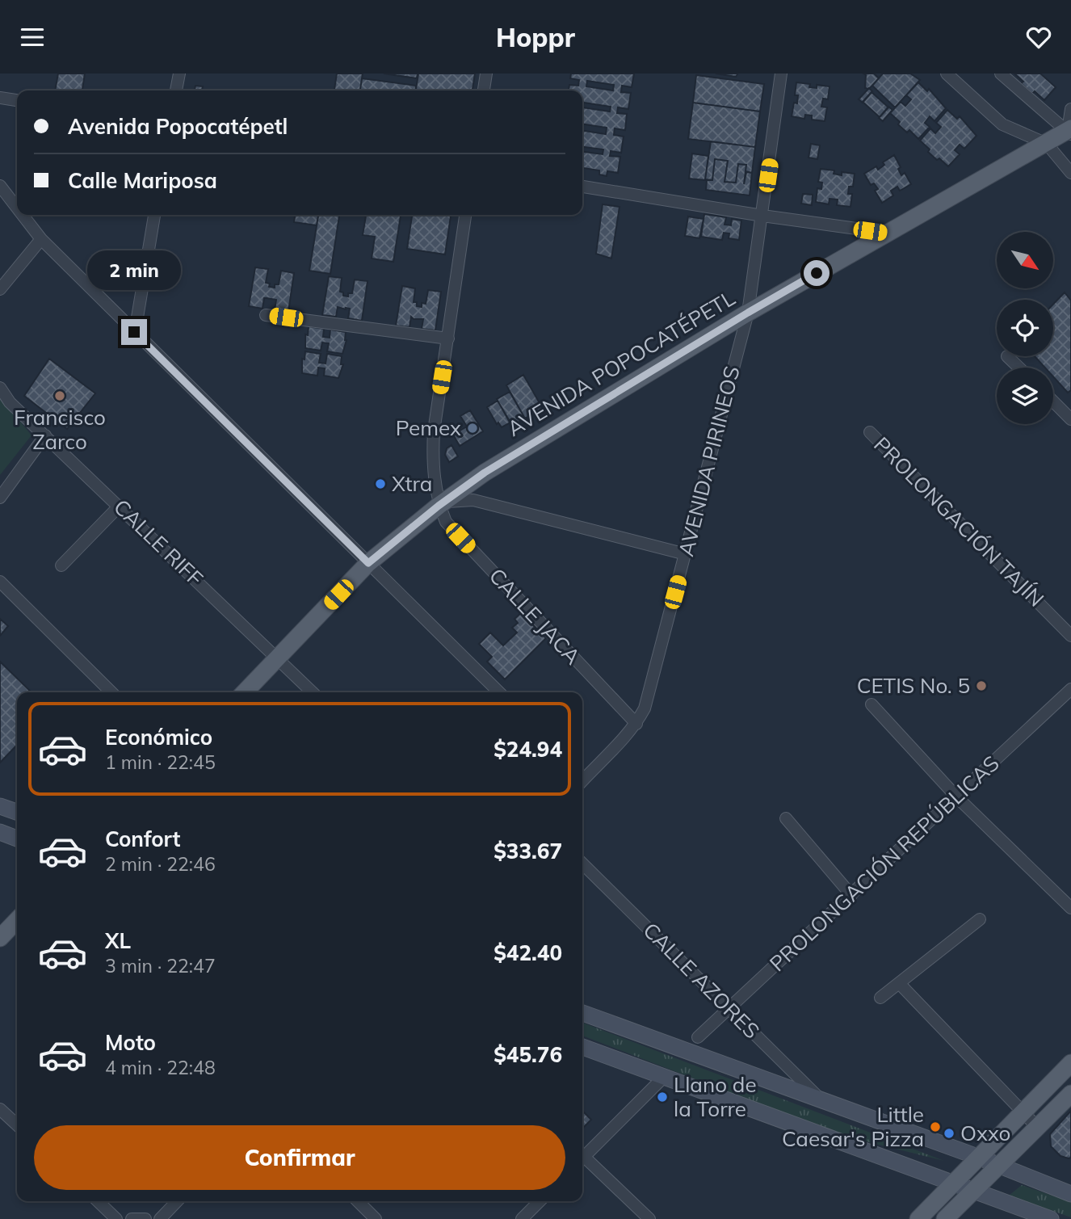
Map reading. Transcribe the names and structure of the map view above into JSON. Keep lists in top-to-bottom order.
{
  "streets": {
    "main road": ["AVENIDA POPOCATÉPETL"],
    "street": [
      "AVENIDA PIRINEOS",
      "PROLONGACIÓN TAJÍN",
      "CALLE RIFF",
      "CALLE JACA",
      "PROLONGACIÓN REPÚBLICAS",
      "CALLE AZORES"
    ]
  },
  "crossings": [
    ["AVENIDA POPOCATÉPETL", "AVENIDA PIRINEOS"],
    ["AVENIDA POPOCATÉPETL", "CALLE RIFF"],
    ["AVENIDA POPOCATÉPETL", "CALLE JACA"],
    ["AVENIDA PIRINEOS", "CALLE JACA"],
    ["PROLONGACIÓN REPÚBLICAS", "CALLE AZORES"]
  ],
  "places": [
    "Francisco Zarco",
    "Pemex",
    "Xtra",
    "CETIS No. 5",
    "Llano de la Torre",
    "Little Caesar's Pizza",
    "Oxxo"
  ],
  "north": "bottom right",
  "page": {
    "header": "Hoppr",
    "banner": ["Avenida Popocatépetl", "Calle Mariposa"],
    "bubble": "2 min",
    "list": [
      {
        "name": "Económico",
        "note": "1 min · 22:45",
        "value": "$24.94"
      },
      {
        "name": "Confort",
        "note": "2 min · 22:46",
        "value": "$33.67"
      },
      {
        "name": "XL",
        "note": "3 min · 22:47",
        "value": "$42.40"
      },
      {
        "name": "Moto",
        "note": "4 min · 22:48",
        "value": "$45.76"
      }
    ],
    "buttons": "Confirmar"
  }
}
